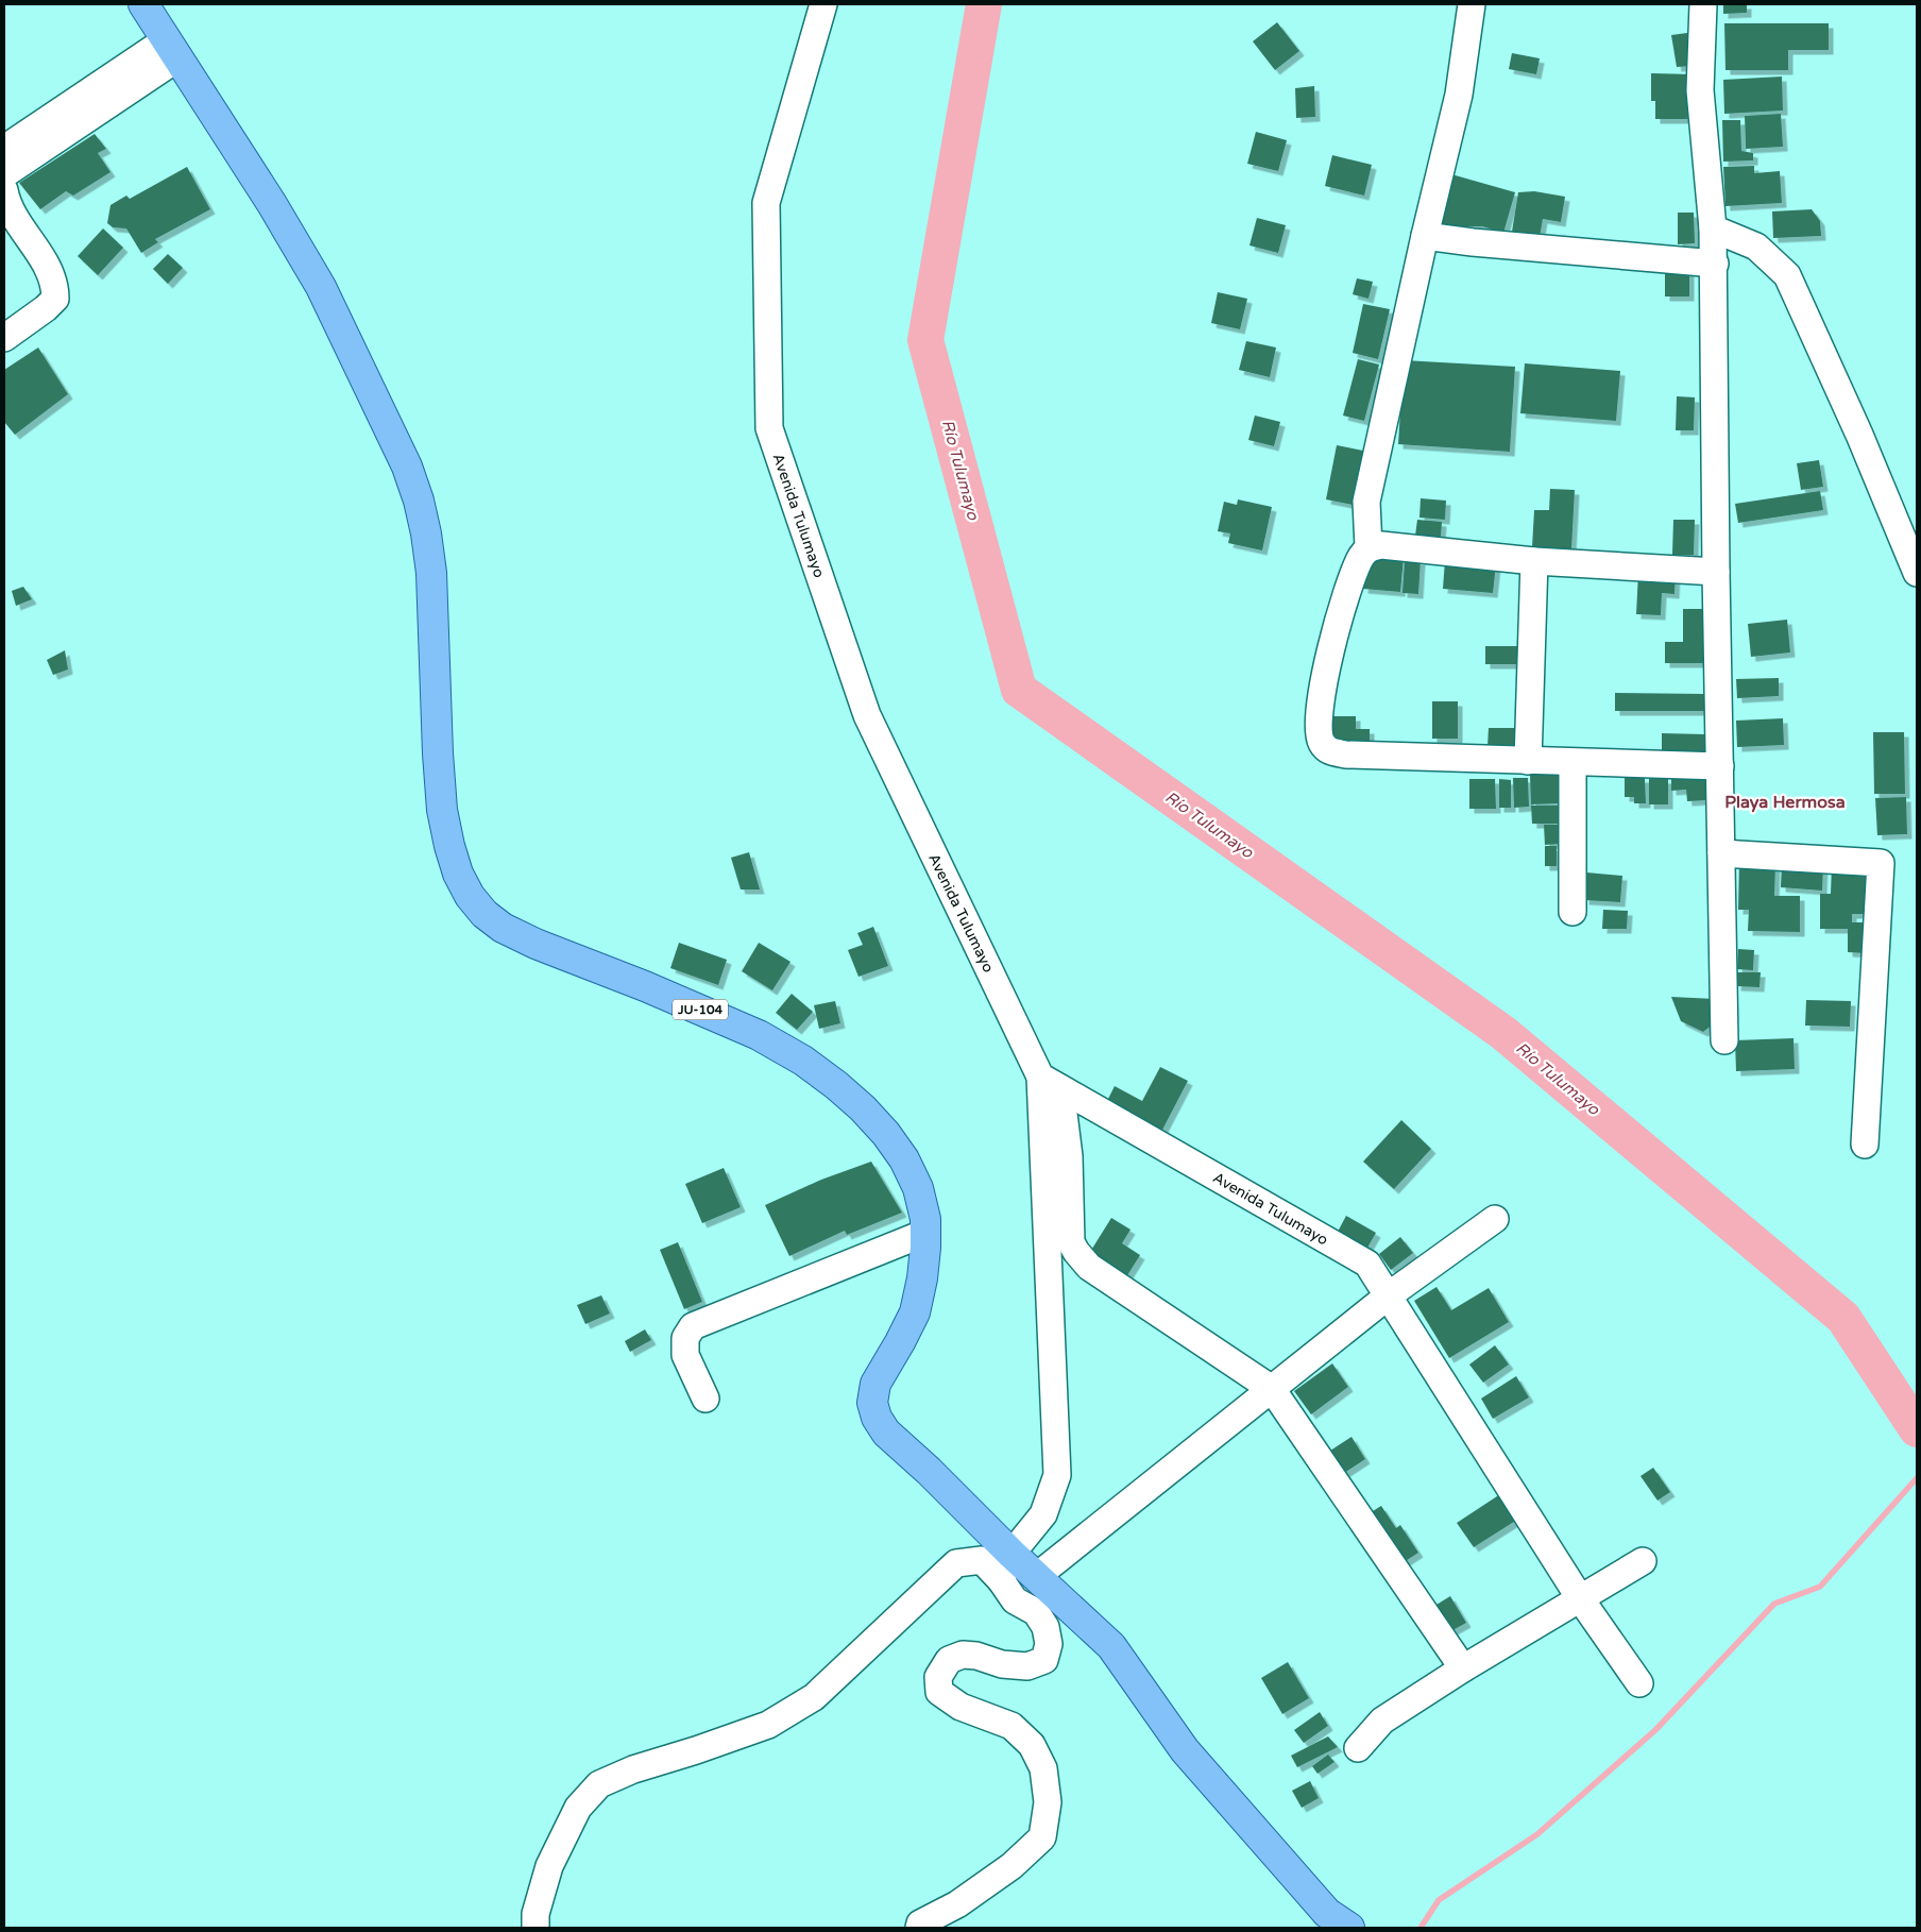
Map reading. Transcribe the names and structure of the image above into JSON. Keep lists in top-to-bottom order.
{
  "streets": {
    "main road": ["JU-104"],
    "street": ["Avenida Tulumayo"]
  },
  "districts": ["Playa Hermosa"],
  "water": ["Río Tulumayo"]
}
